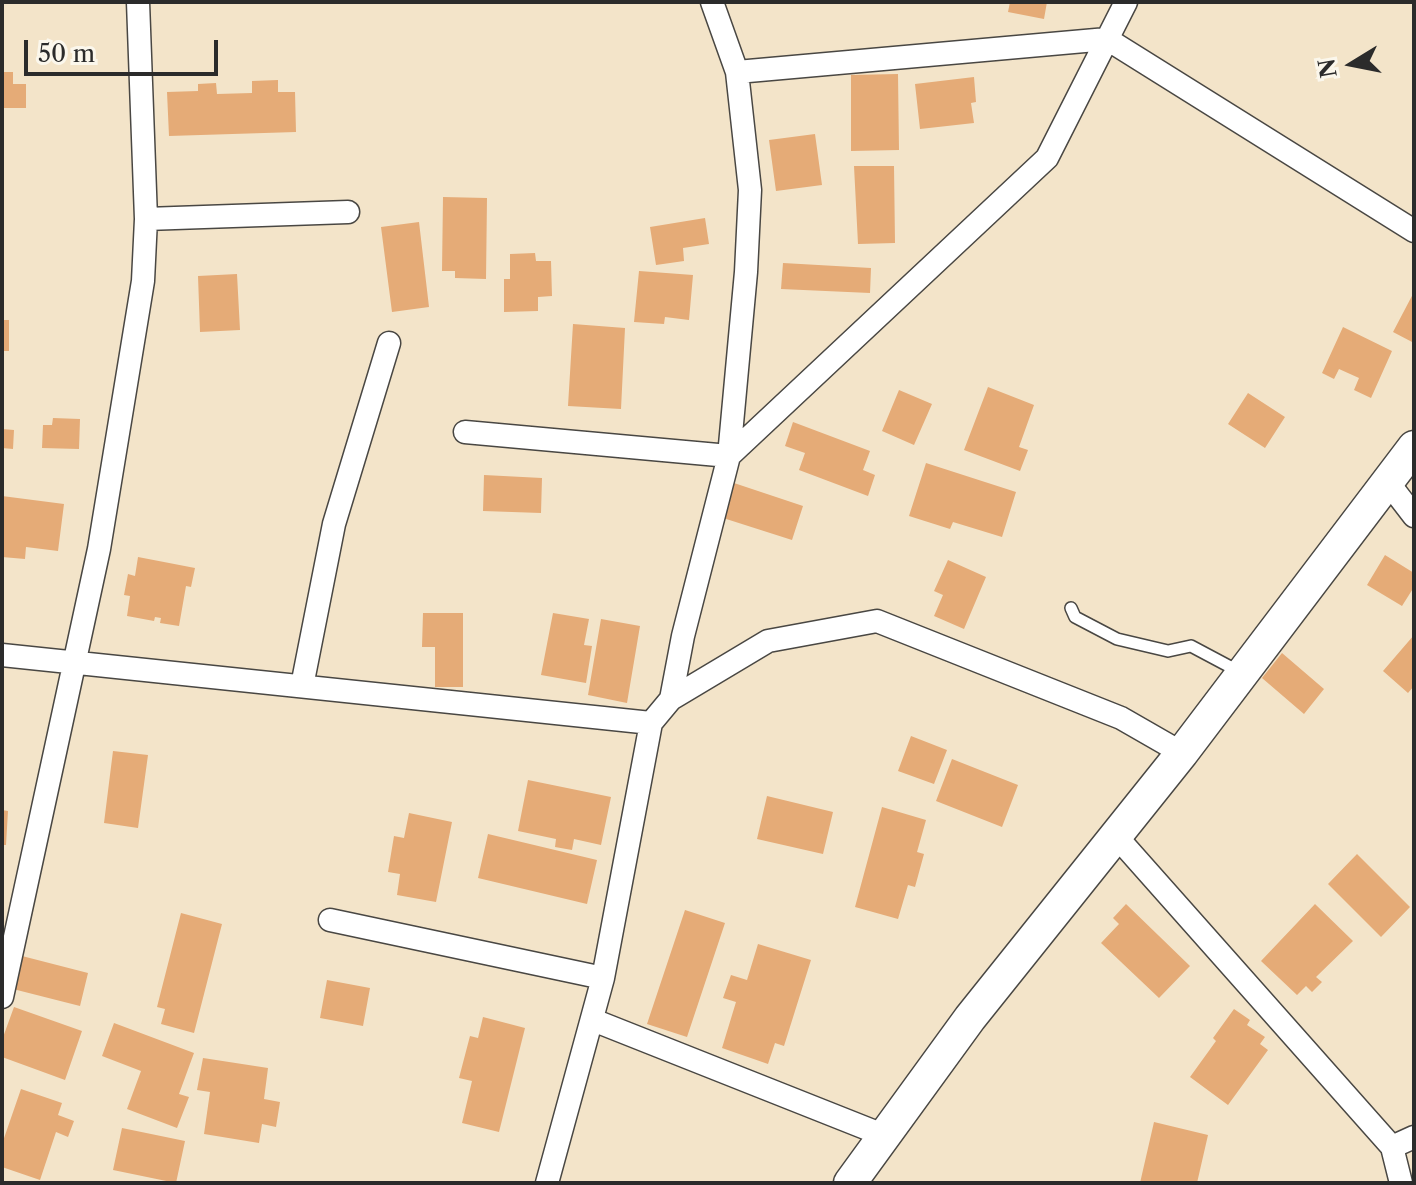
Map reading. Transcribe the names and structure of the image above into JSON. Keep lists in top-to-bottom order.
{
  "scale_bar": "50 m",
  "north": "left"
}
